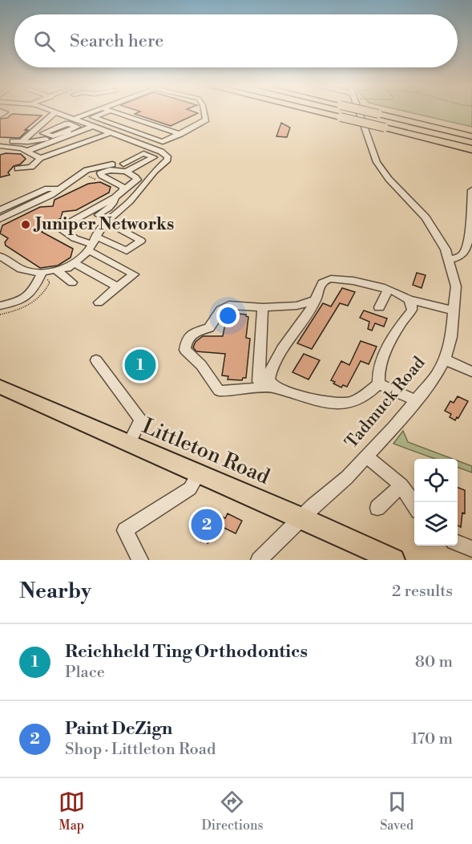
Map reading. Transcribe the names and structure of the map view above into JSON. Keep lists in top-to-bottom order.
{
  "streets": {
    "main road": ["Littleton Road"],
    "street": ["Tadmuck Road"]
  },
  "crossings": [
    ["Tadmuck Road", "Littleton Road"]
  ],
  "places": ["Juniper Networks"],
  "page": {
    "search": "Search here",
    "pins": ["1", "2"],
    "heading": ["Nearby", "2 results"],
    "list": [
      {
        "mark": "1",
        "name": "Reichheld Ting Orthodontics",
        "note": "Place",
        "value": "80 m"
      },
      {
        "mark": "2",
        "name": "Paint DeZign",
        "note": "Shop · Littleton Road",
        "value": "170 m"
      }
    ],
    "nav": ["Map", "Directions", "Saved"]
  }
}
